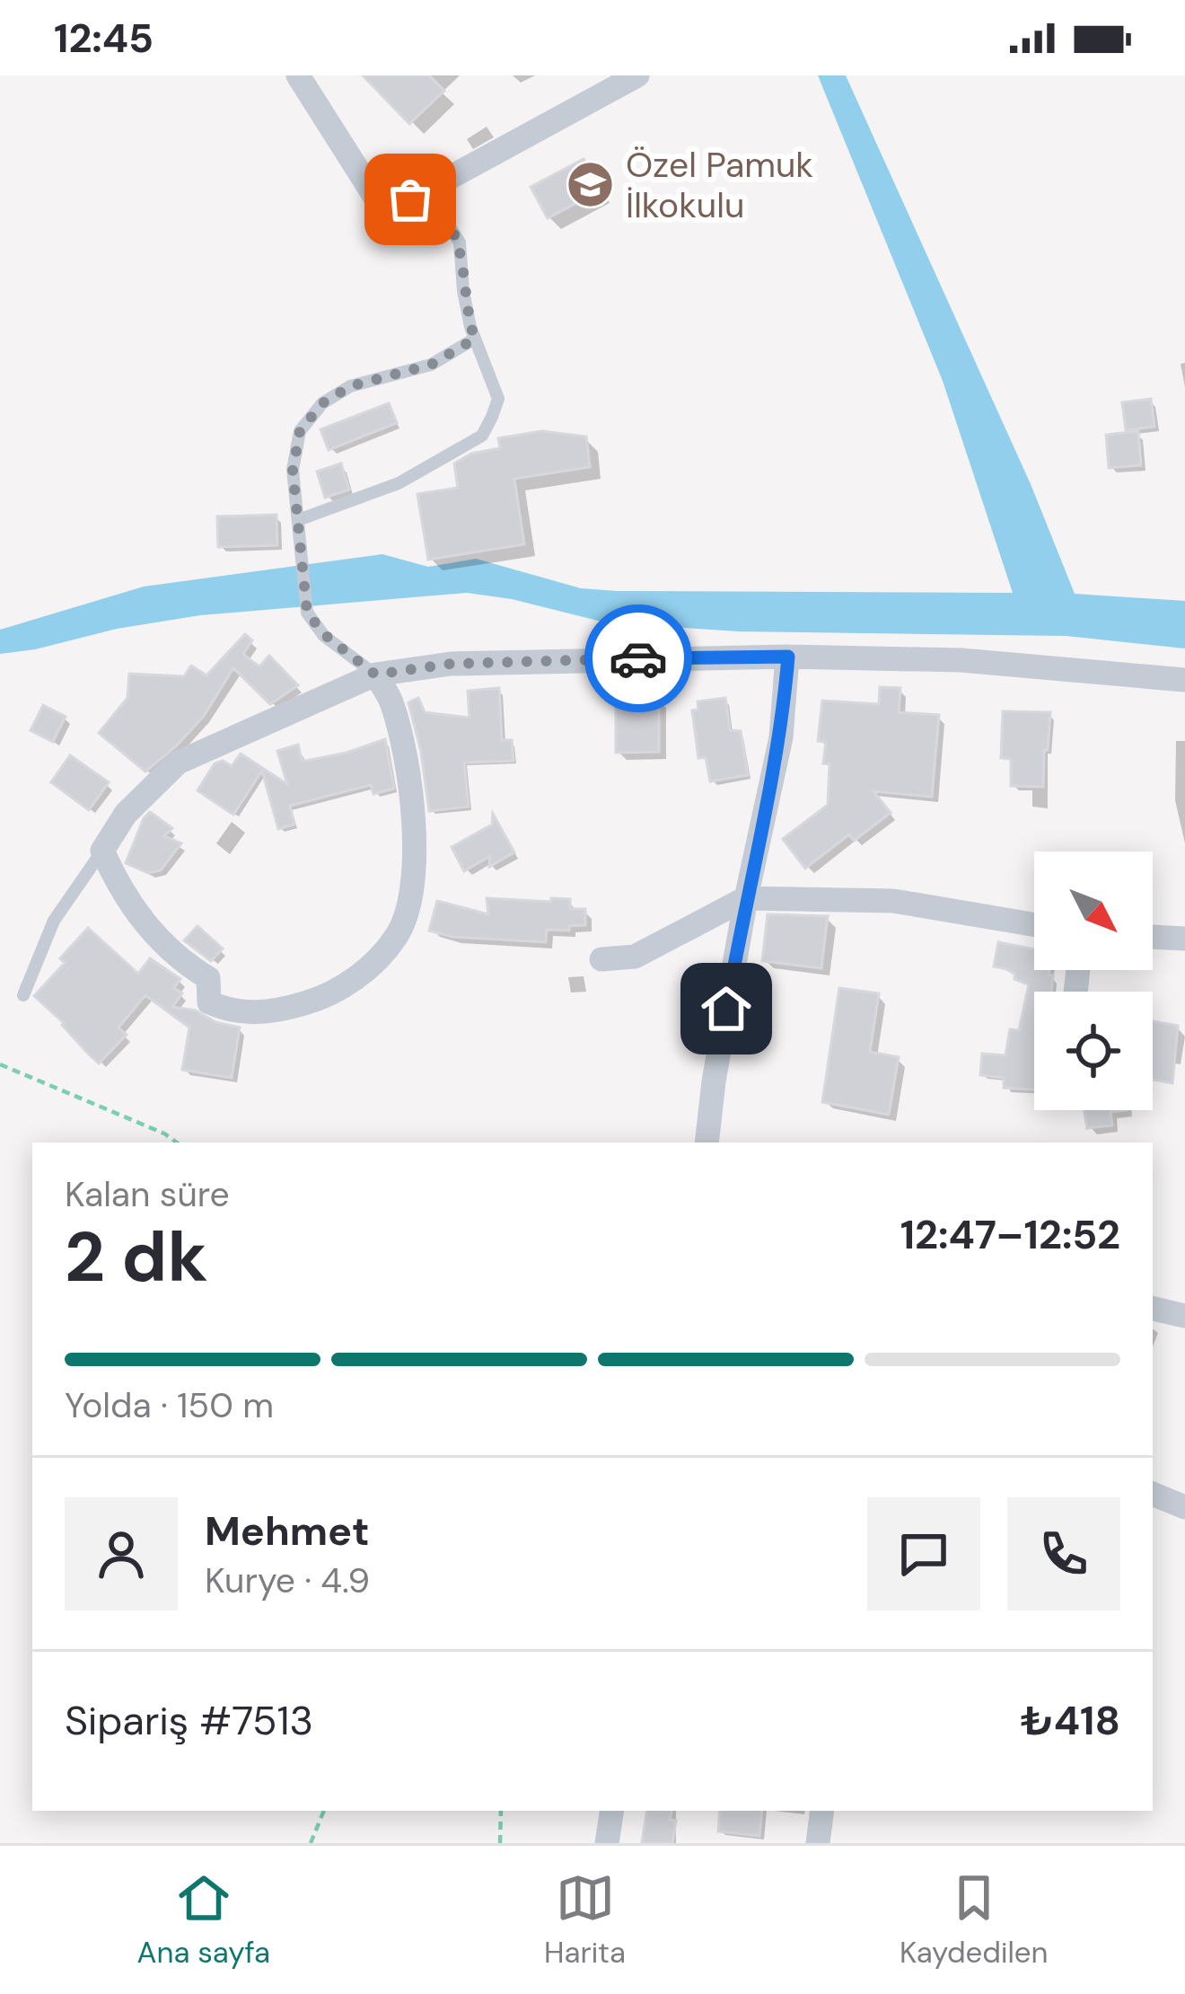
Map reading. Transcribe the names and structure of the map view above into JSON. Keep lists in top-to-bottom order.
{
  "places": {
    "school or university": ["Özel Pamuk İlkokulu"]
  },
  "north": "bottom right",
  "page": {
    "status": "12:45",
    "heading": ["2 dk", "Kalan süre", "12:47–12:52"],
    "panel": [
      "Mehmet",
      "Kurye · 4.9",
      "Sipariş #7513",
      "₺418"
    ],
    "bar": "Yolda · 150 m",
    "tabs": ["Ana sayfa", "Harita", "Kaydedilen"]
  }
}
